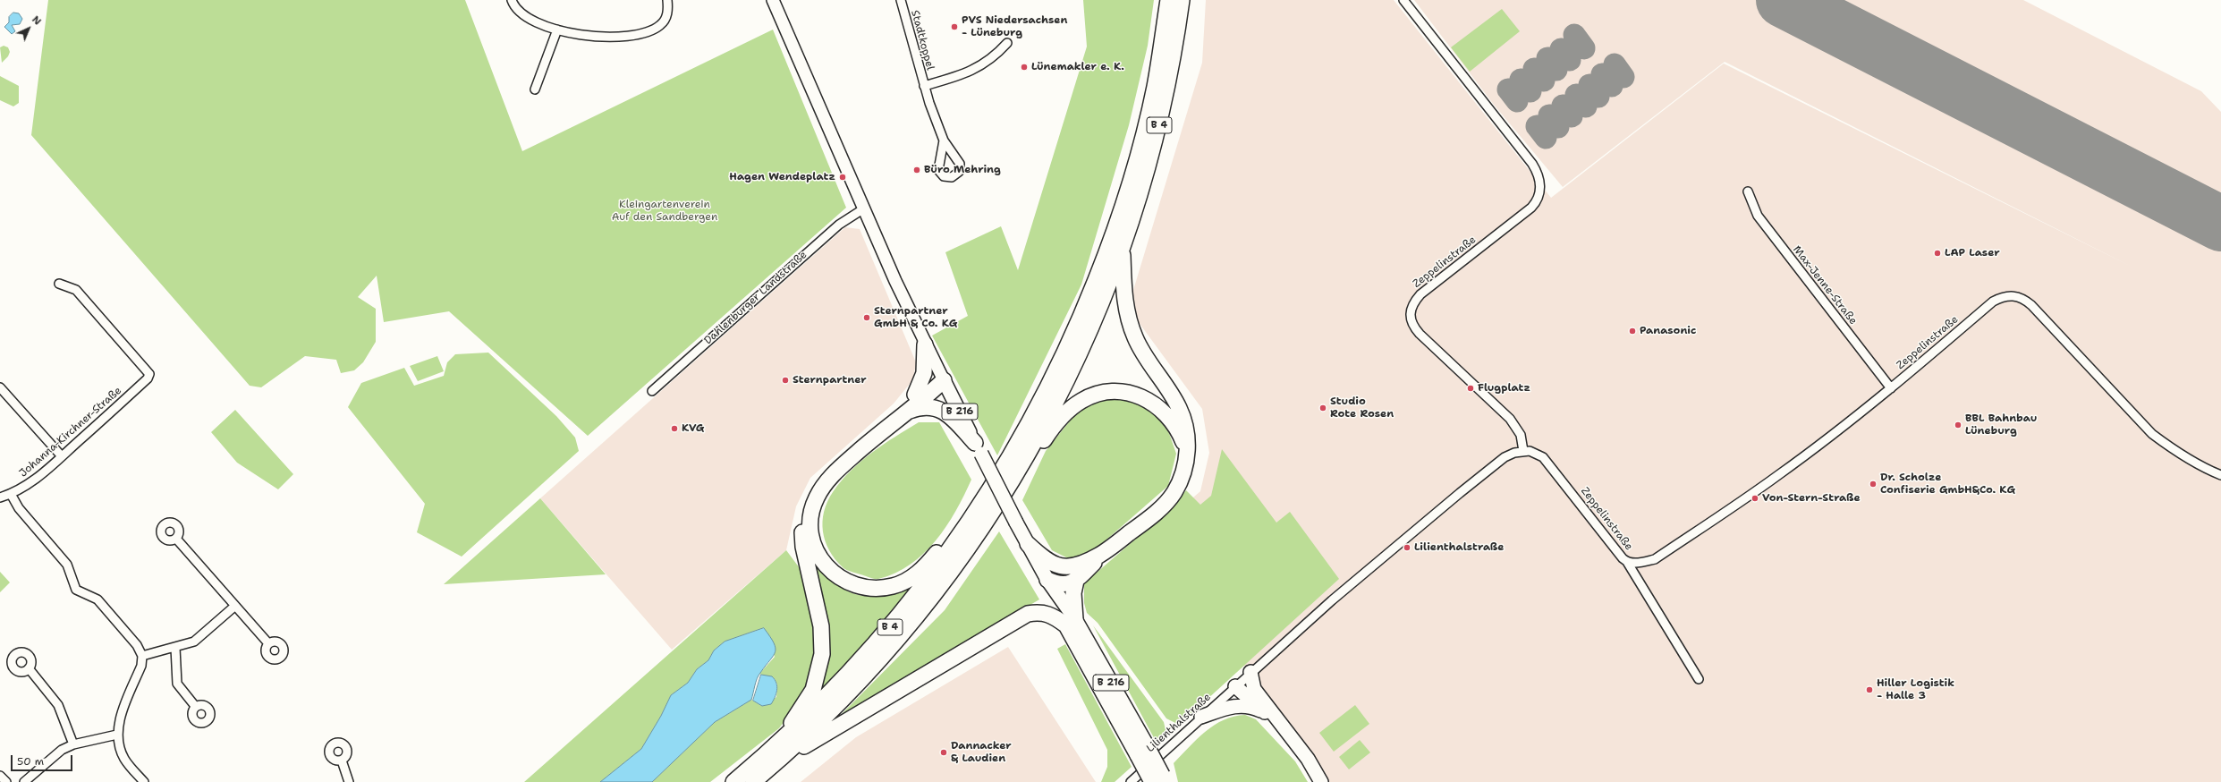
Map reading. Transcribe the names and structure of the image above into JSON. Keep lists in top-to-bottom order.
{
  "streets": {
    "highway": ["B 4", "B 216"],
    "street": [
      "Stadtkoppel",
      "Zeppelinstraße",
      "Max-Jenne-Straße",
      "Dahlenburger Landstraße",
      "Johanna-Kirchner-Straße",
      "Lilienthalstraße"
    ]
  },
  "crossings": [
    ["Zeppelinstraße", "Max-Jenne-Straße"],
    ["Zeppelinstraße", "Lilienthalstraße"]
  ],
  "parks": ["Kleingartenverein Auf den Sandbergen"],
  "places": [
    "PVS Niedersachsen - Lüneburg",
    "Lünemakler e. K.",
    "Büro Mehring",
    "Hagen Wendeplatz",
    "LAP Laser",
    "Sternpartner GmbH & Co. KG",
    "Panasonic",
    "Sternpartner",
    "Flugplatz",
    "Studio Rote Rosen",
    "BBL Bahnbau Lüneburg",
    "KVG",
    "Dr. Scholze Confiserie GmbH&Co. KG",
    "Von-Stern-Straße",
    "Lilienthalstraße",
    "Hiller Logistik - Halle 3",
    "Dannacker & Laudien"
  ],
  "scale_bar": "50 m",
  "north": "top right"
}
